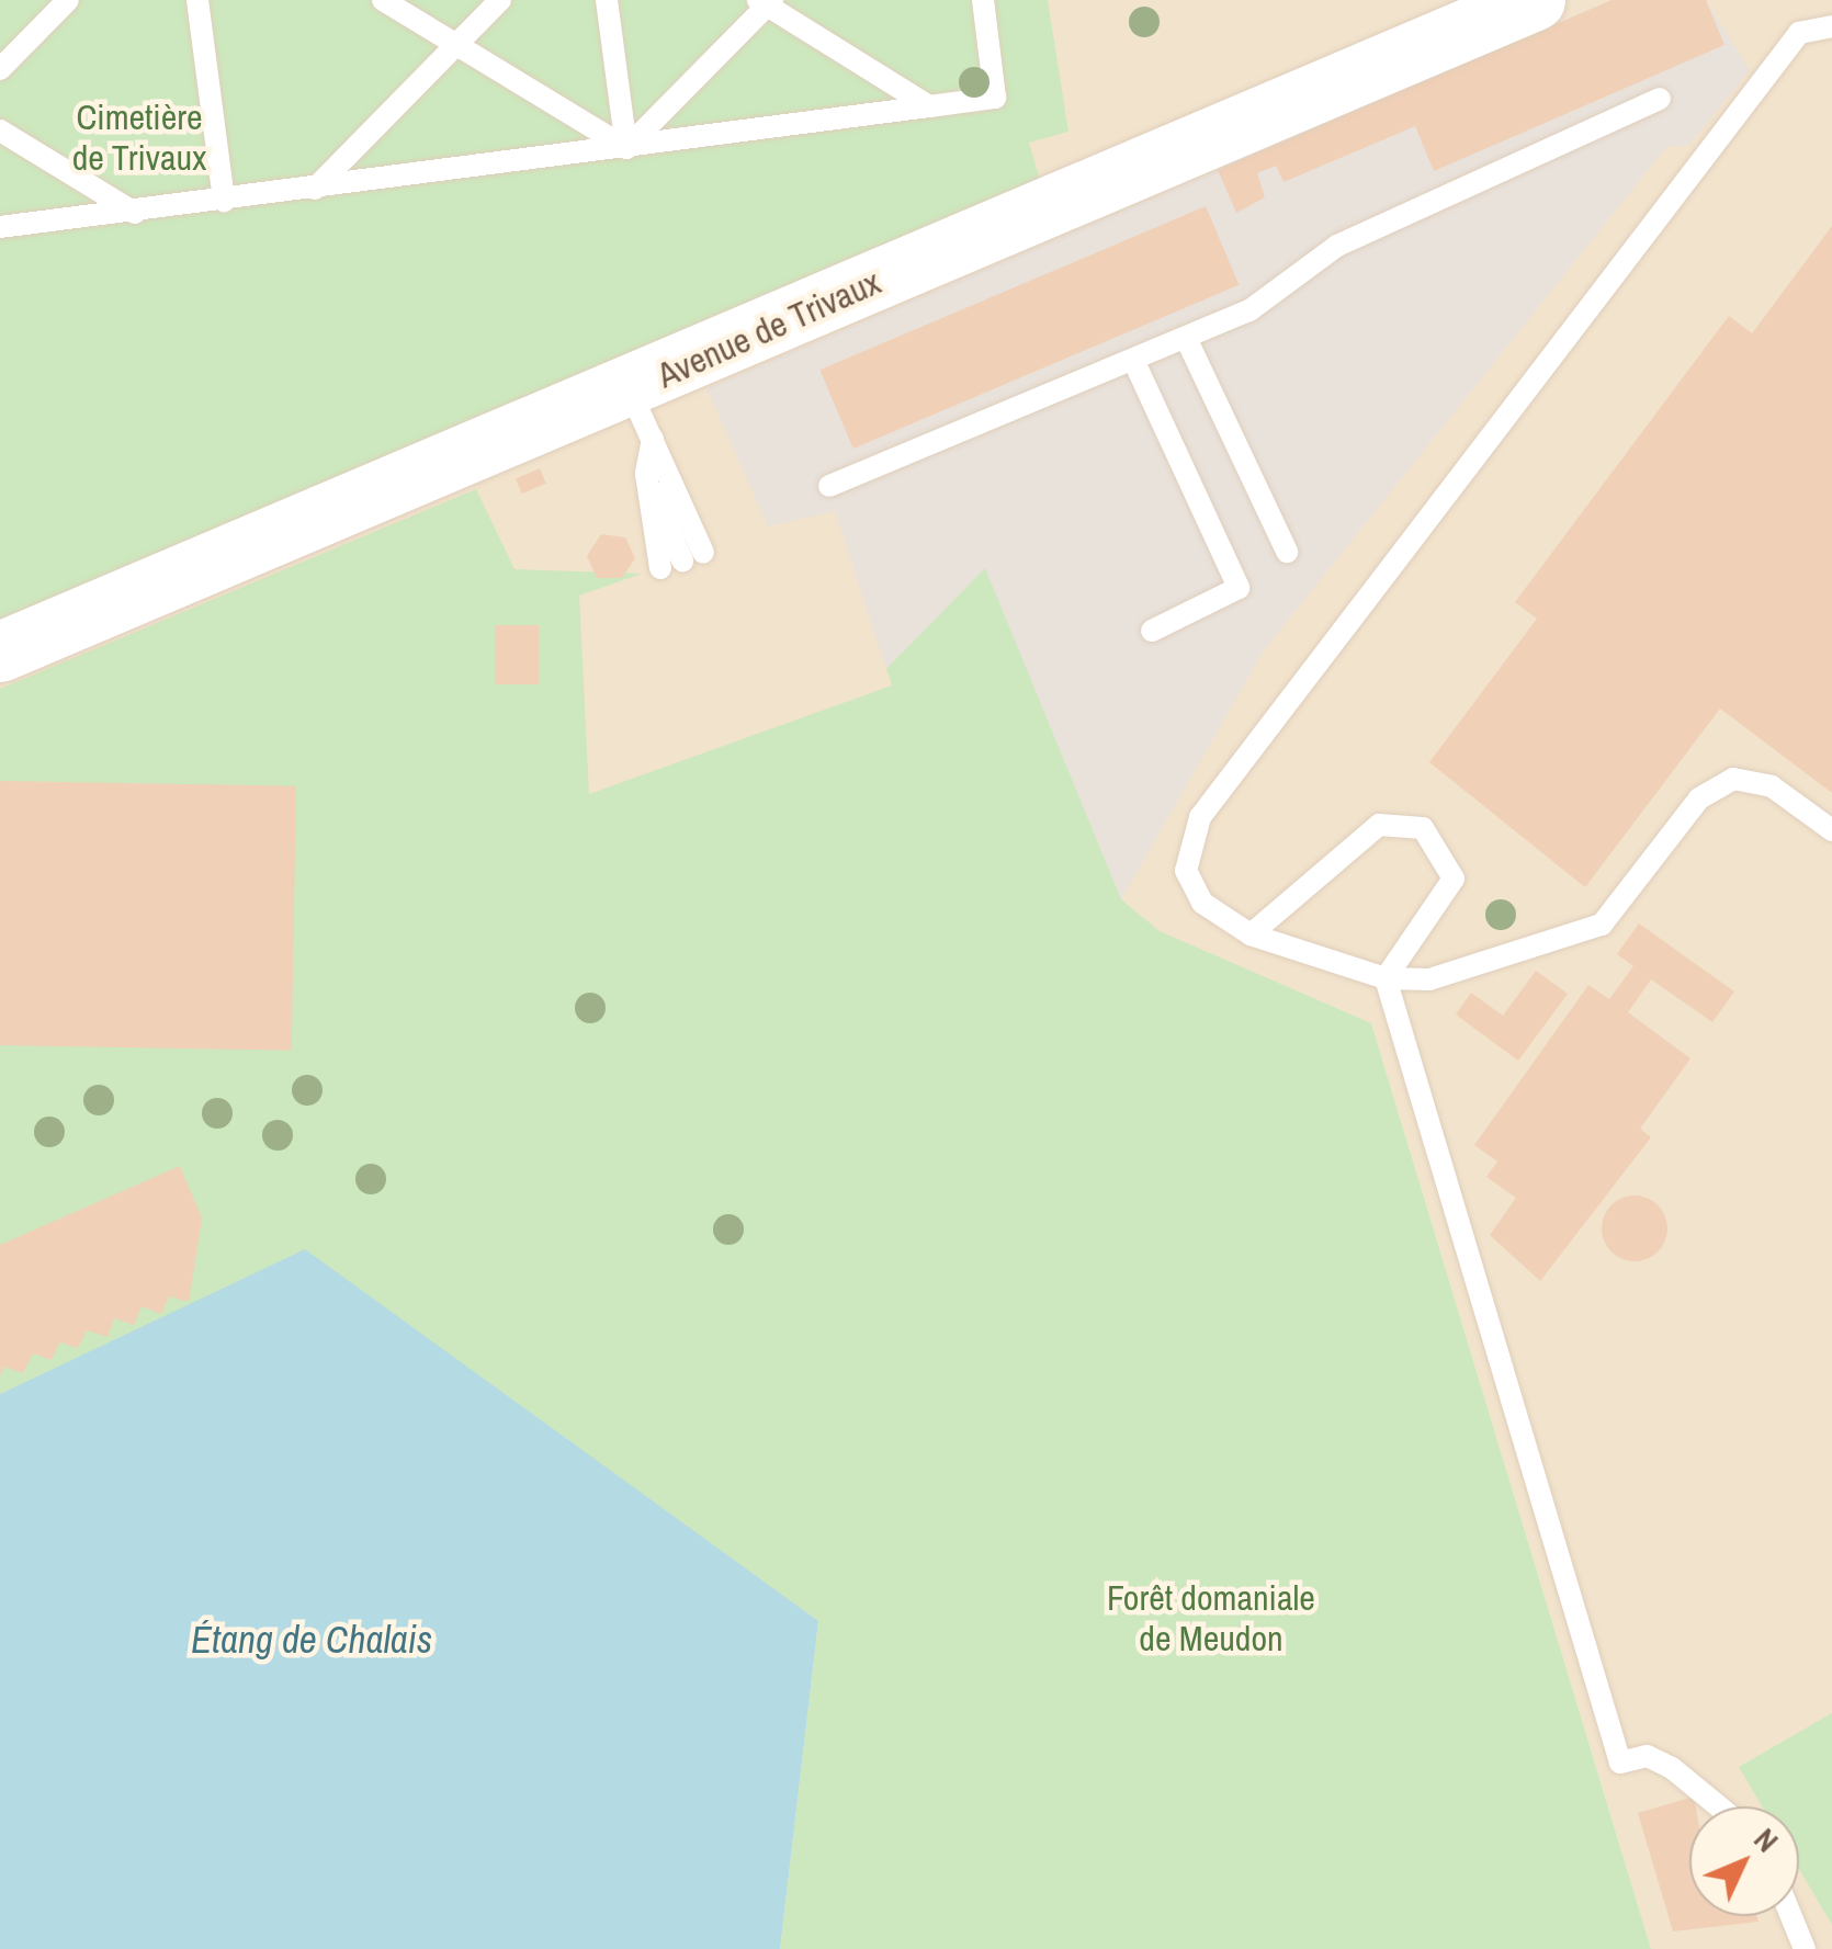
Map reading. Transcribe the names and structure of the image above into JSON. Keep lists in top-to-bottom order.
{
  "streets": {
    "main road": ["Avenue de Trivaux"]
  },
  "water": ["Étang de Chalais"],
  "parks": ["Cimetière de Trivaux", "Forêt domaniale de Meudon"],
  "north": "top right"
}
